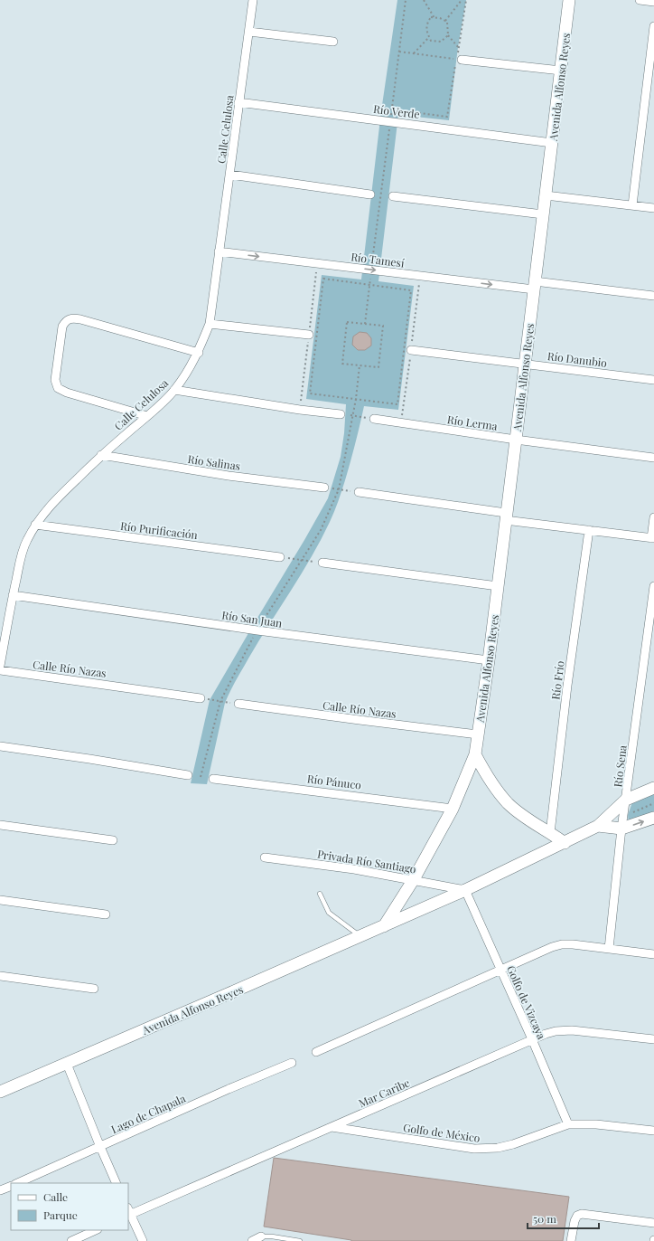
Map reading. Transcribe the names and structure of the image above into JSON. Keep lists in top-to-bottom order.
{
  "streets": {
    "street": [
      "Avenida Alfonso Reyes",
      "Río Verde",
      "Calle Celulosa",
      "Río Tamesí",
      "Río Danubio",
      "Río Lerma",
      "Río Salinas",
      "Río Purificación",
      "Río San Juan",
      "Calle Río Nazas",
      "Río Frío",
      "Río Sena",
      "Río Pánuco",
      "Privada Río Santiago",
      "Golfo de Vizcaya",
      "Mar Caribe",
      "Lago de Chapala",
      "Golfo de México"
    ]
  },
  "crossings": [
    ["Avenida Alfonso Reyes", "Río Verde"],
    ["Avenida Alfonso Reyes", "Río Tamesí"],
    ["Avenida Alfonso Reyes", "Río Danubio"],
    ["Avenida Alfonso Reyes", "Río Lerma"],
    ["Avenida Alfonso Reyes", "Río San Juan"],
    ["Avenida Alfonso Reyes", "Calle Río Nazas"],
    ["Avenida Alfonso Reyes", "Río Sena"],
    ["Avenida Alfonso Reyes", "Río Pánuco"],
    ["Avenida Alfonso Reyes", "Privada Río Santiago"],
    ["Avenida Alfonso Reyes", "Golfo de Vizcaya"],
    ["Río Verde", "Calle Celulosa"],
    ["Calle Celulosa", "Río Tamesí"],
    ["Calle Celulosa", "Río Salinas"],
    ["Calle Celulosa", "Río Purificación"],
    ["Calle Celulosa", "Río San Juan"],
    ["Privada Río Santiago", "Golfo de Vizcaya"],
    ["Golfo de Vizcaya", "Mar Caribe"],
    ["Golfo de Vizcaya", "Golfo de México"],
    ["Mar Caribe", "Golfo de México"]
  ],
  "legend": ["Calle", "Parque"],
  "scale_bar": "50 m"
}
